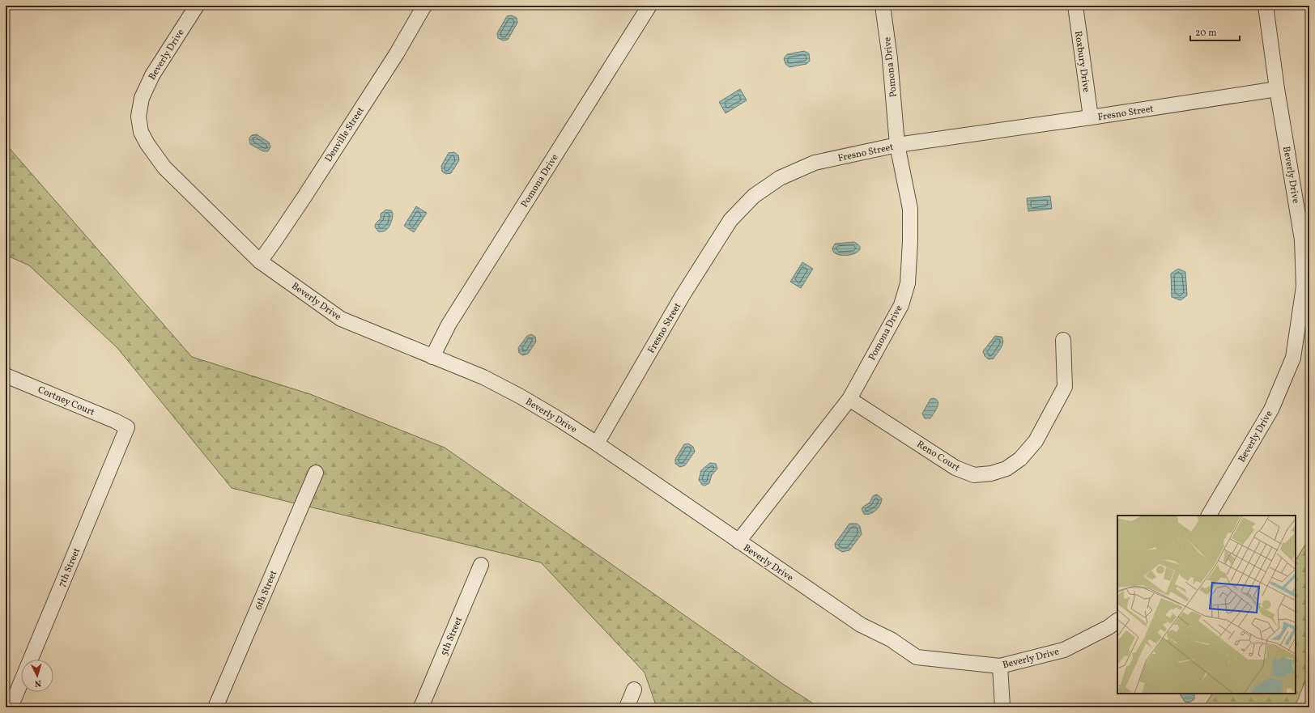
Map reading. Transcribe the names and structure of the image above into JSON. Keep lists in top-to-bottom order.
{
  "streets": {
    "street": [
      "Beverly Drive",
      "Roxbury Drive",
      "Pomona Drive",
      "Fresno Street",
      "Denville Street",
      "Cortney Court",
      "Reno Court",
      "7th Street",
      "6th Street",
      "5th Street"
    ]
  },
  "crossings": [
    ["Beverly Drive", "Pomona Drive"],
    ["Beverly Drive", "Fresno Street"],
    ["Beverly Drive", "Denville Street"],
    ["Roxbury Drive", "Fresno Street"],
    ["Pomona Drive", "Fresno Street"],
    ["Pomona Drive", "Reno Court"],
    ["Cortney Court", "7th Street"]
  ],
  "scale_bar": "20 m",
  "north": "bottom"
}
